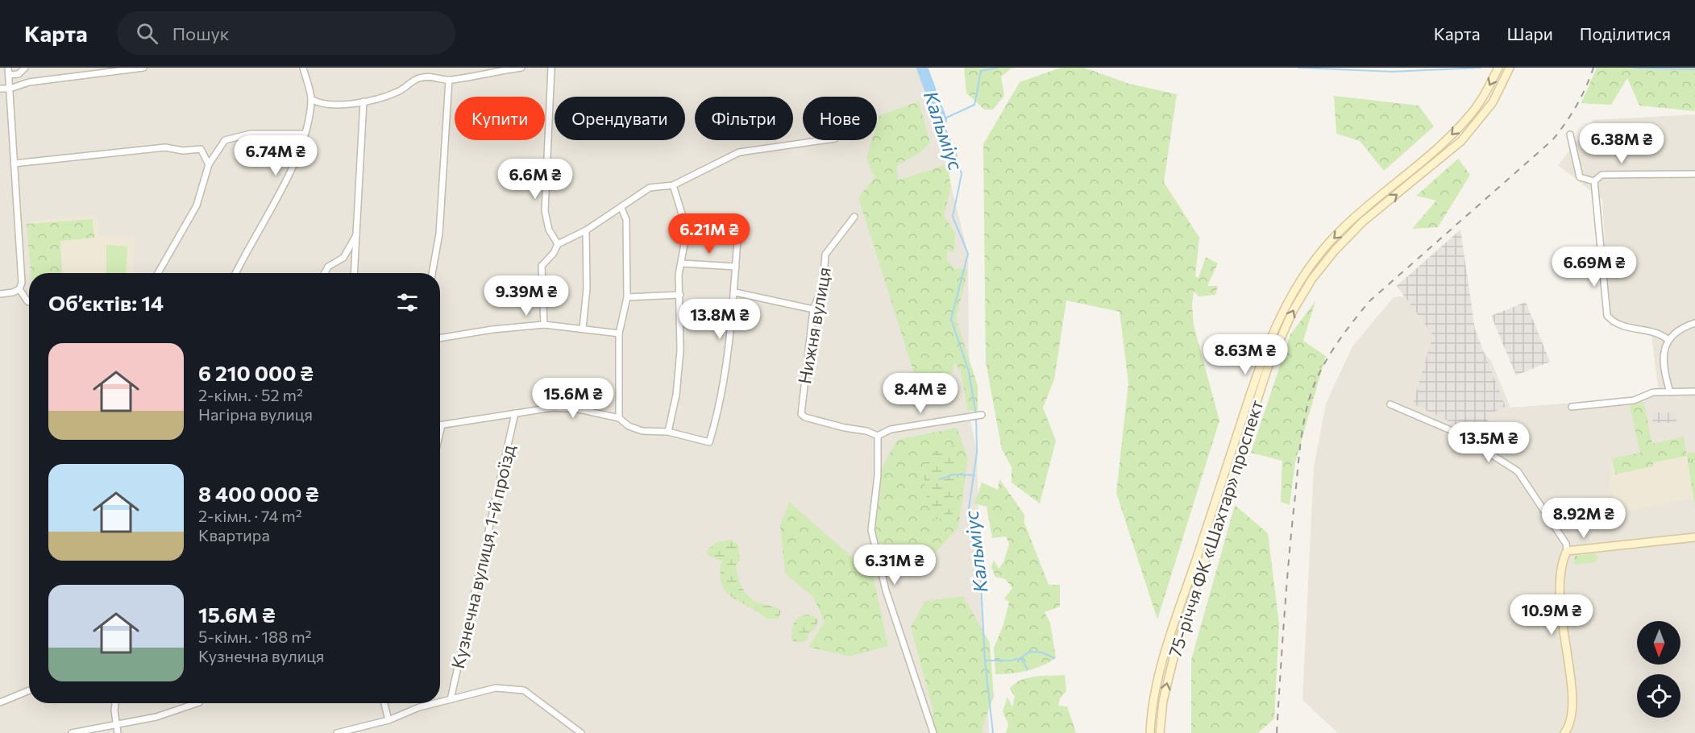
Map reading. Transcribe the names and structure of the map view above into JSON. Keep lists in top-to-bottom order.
{
  "streets": {
    "main road": ["75-річчя ФК «Шахтар» проспект"],
    "street": ["Нижня вулиця", "Кузнечна вулиця, 1-й проїзд"]
  },
  "water": ["Кальміус"],
  "north": "bottom",
  "page": {
    "header": "Карта",
    "search": "Пошук",
    "nav": ["Карта", "Шари", "Поділитися"],
    "chip": [
      "Купити",
      "Орендувати",
      "Фільтри",
      "Нове"
    ],
    "price": [
      "6.38M ₴",
      "6.74M ₴",
      "6.6M ₴",
      "6.21M ₴",
      "6.69M ₴",
      "9.39M ₴",
      "13.8M ₴",
      "8.63M ₴",
      "8.4M ₴",
      "15.6M ₴",
      "13.5M ₴",
      "8.92M ₴",
      "6.31M ₴",
      "10.9M ₴"
    ],
    "heading": "Об’єктів: 14",
    "list": [
      {
        "name": "6 210 000 ₴",
        "note": "2-кімн. · 52 m² · Нагірна вулиця"
      },
      {
        "name": "8 400 000 ₴",
        "note": "2-кімн. · 74 m² · Квартира"
      },
      {
        "name": "15.6M ₴",
        "note": "5-кімн. · 188 m² · Кузнечна вулиця"
      }
    ]
  }
}
